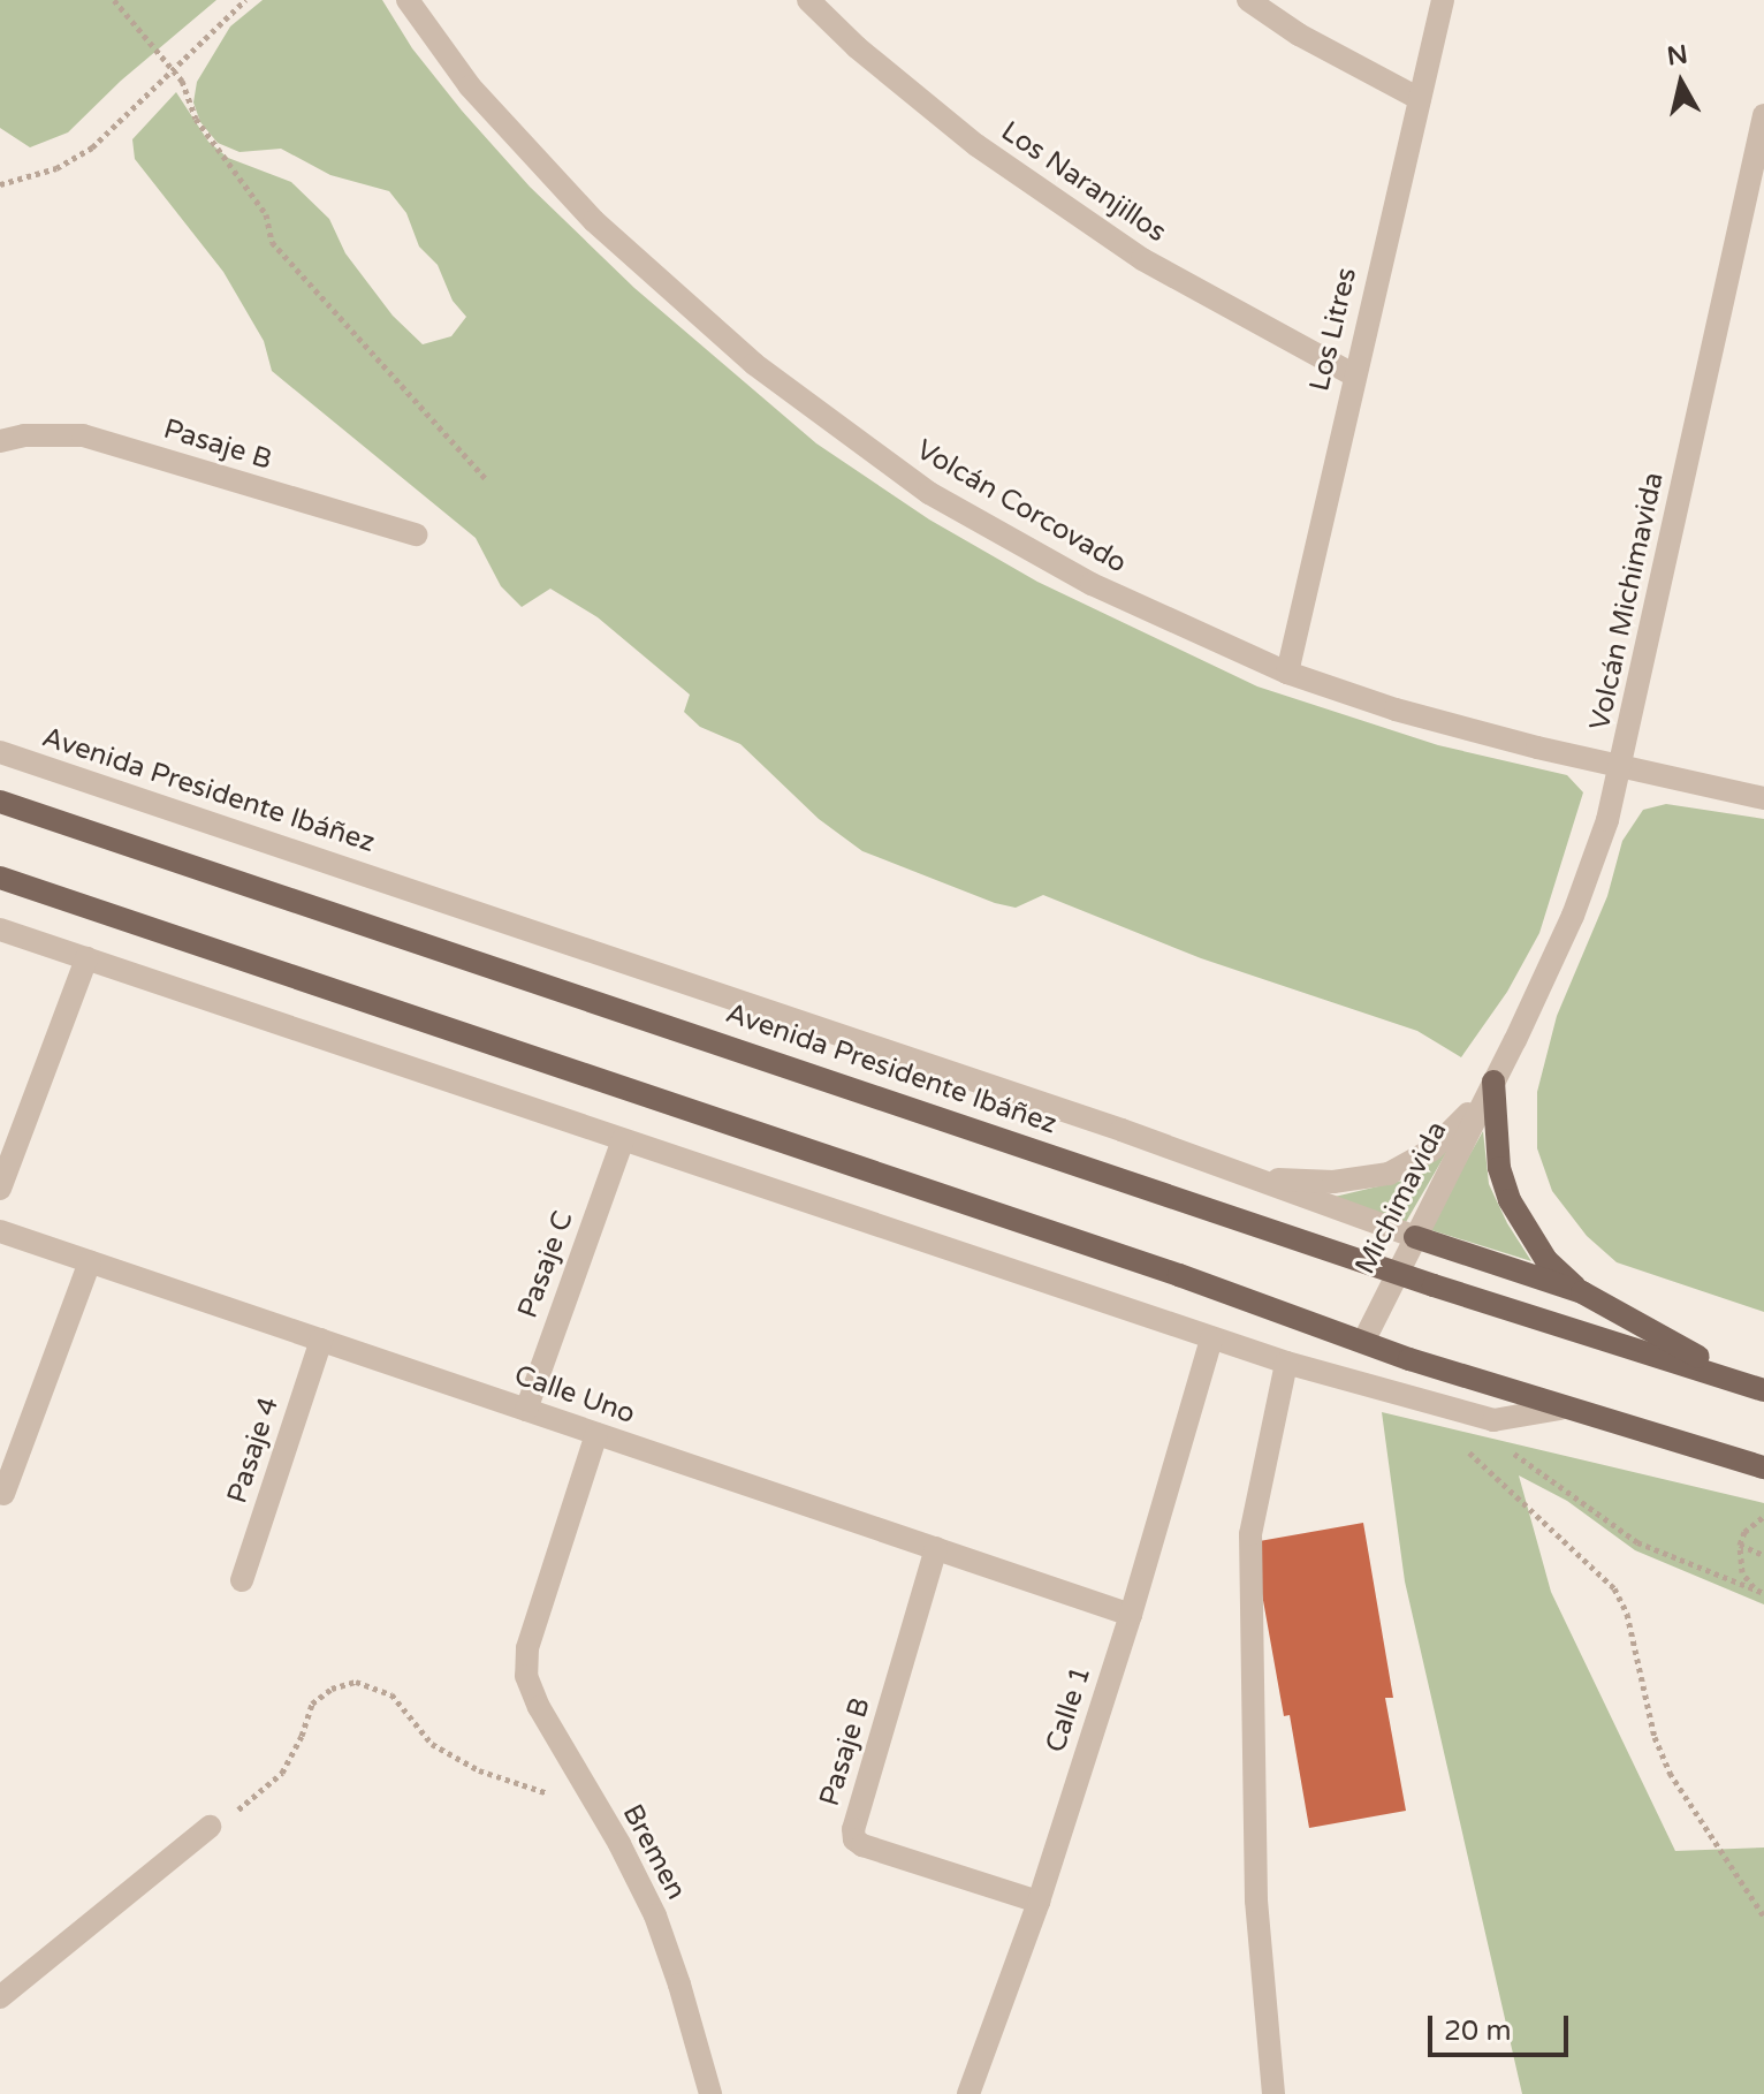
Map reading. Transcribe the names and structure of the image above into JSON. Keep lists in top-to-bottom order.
{
  "streets": {
    "main road": ["Avenida Presidente Ibáñez"],
    "street": [
      "Los Naranjillos",
      "Los Litres",
      "Pasaje B",
      "Volcán Corcovado",
      "Volcán Michimavida",
      "Michimavida",
      "Pasaje C",
      "Calle Uno",
      "Pasaje 4",
      "Calle 1",
      "Bremen"
    ]
  },
  "crossings": [
    ["Los Naranjillos", "Los Litres"],
    ["Los Litres", "Volcán Corcovado"],
    ["Pasaje B", "Calle Uno"],
    ["Pasaje B", "Calle 1"],
    ["Volcán Corcovado", "Volcán Michimavida"],
    ["Volcán Michimavida", "Avenida Presidente Ibáñez"],
    ["Volcán Michimavida", "Michimavida"],
    ["Avenida Presidente Ibáñez", "Michimavida"],
    ["Pasaje C", "Calle Uno"],
    ["Calle Uno", "Pasaje 4"],
    ["Calle Uno", "Calle 1"],
    ["Calle Uno", "Bremen"]
  ],
  "scale_bar": "20 m",
  "north": "top"
}
